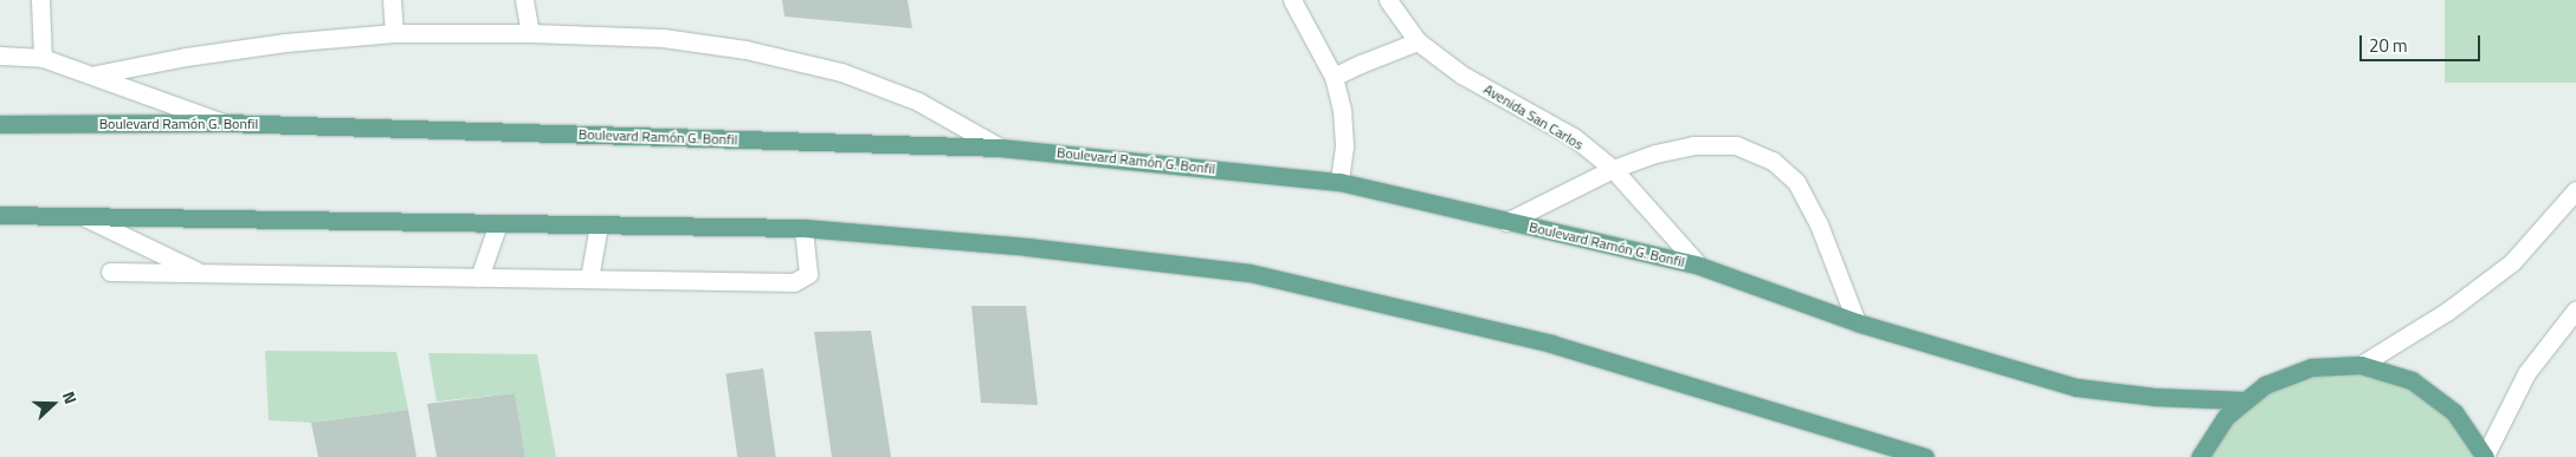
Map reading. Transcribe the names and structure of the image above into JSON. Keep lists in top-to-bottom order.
{
  "streets": {
    "main road": ["Boulevard Ramón G. Bonfil"],
    "street": ["Avenida San Carlos"]
  },
  "crossings": [
    ["Avenida San Carlos", "Boulevard Ramón G. Bonfil"]
  ],
  "scale_bar": "20 m",
  "north": "right"
}
